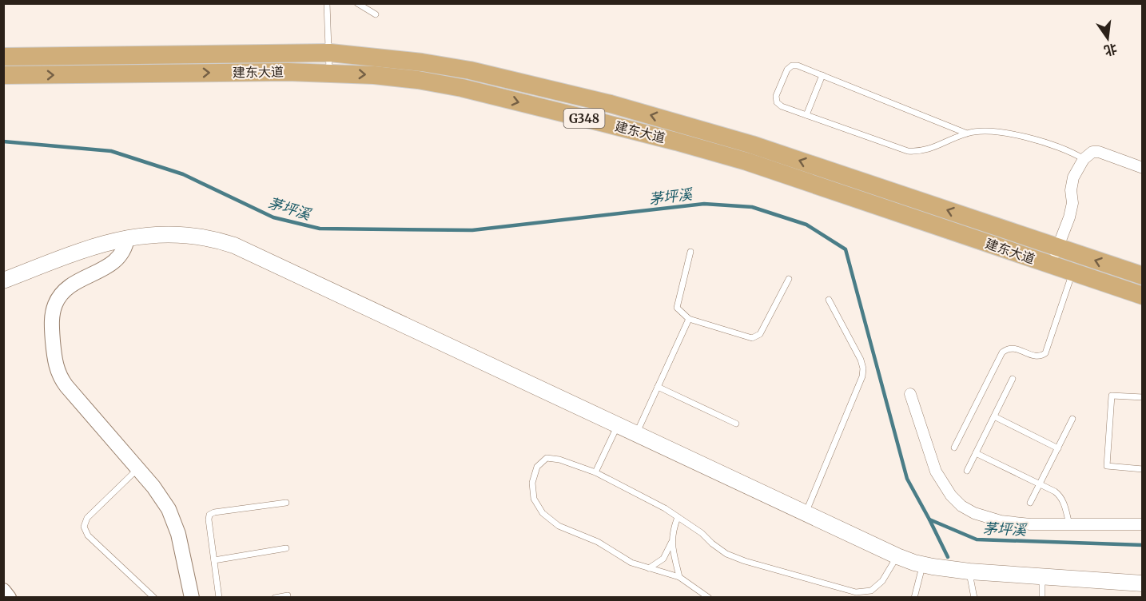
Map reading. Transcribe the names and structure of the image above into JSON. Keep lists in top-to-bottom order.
{
  "streets": {
    "highway": ["建东大道", "G348"]
  },
  "water": ["茅坪溪"],
  "north": "bottom"
}
